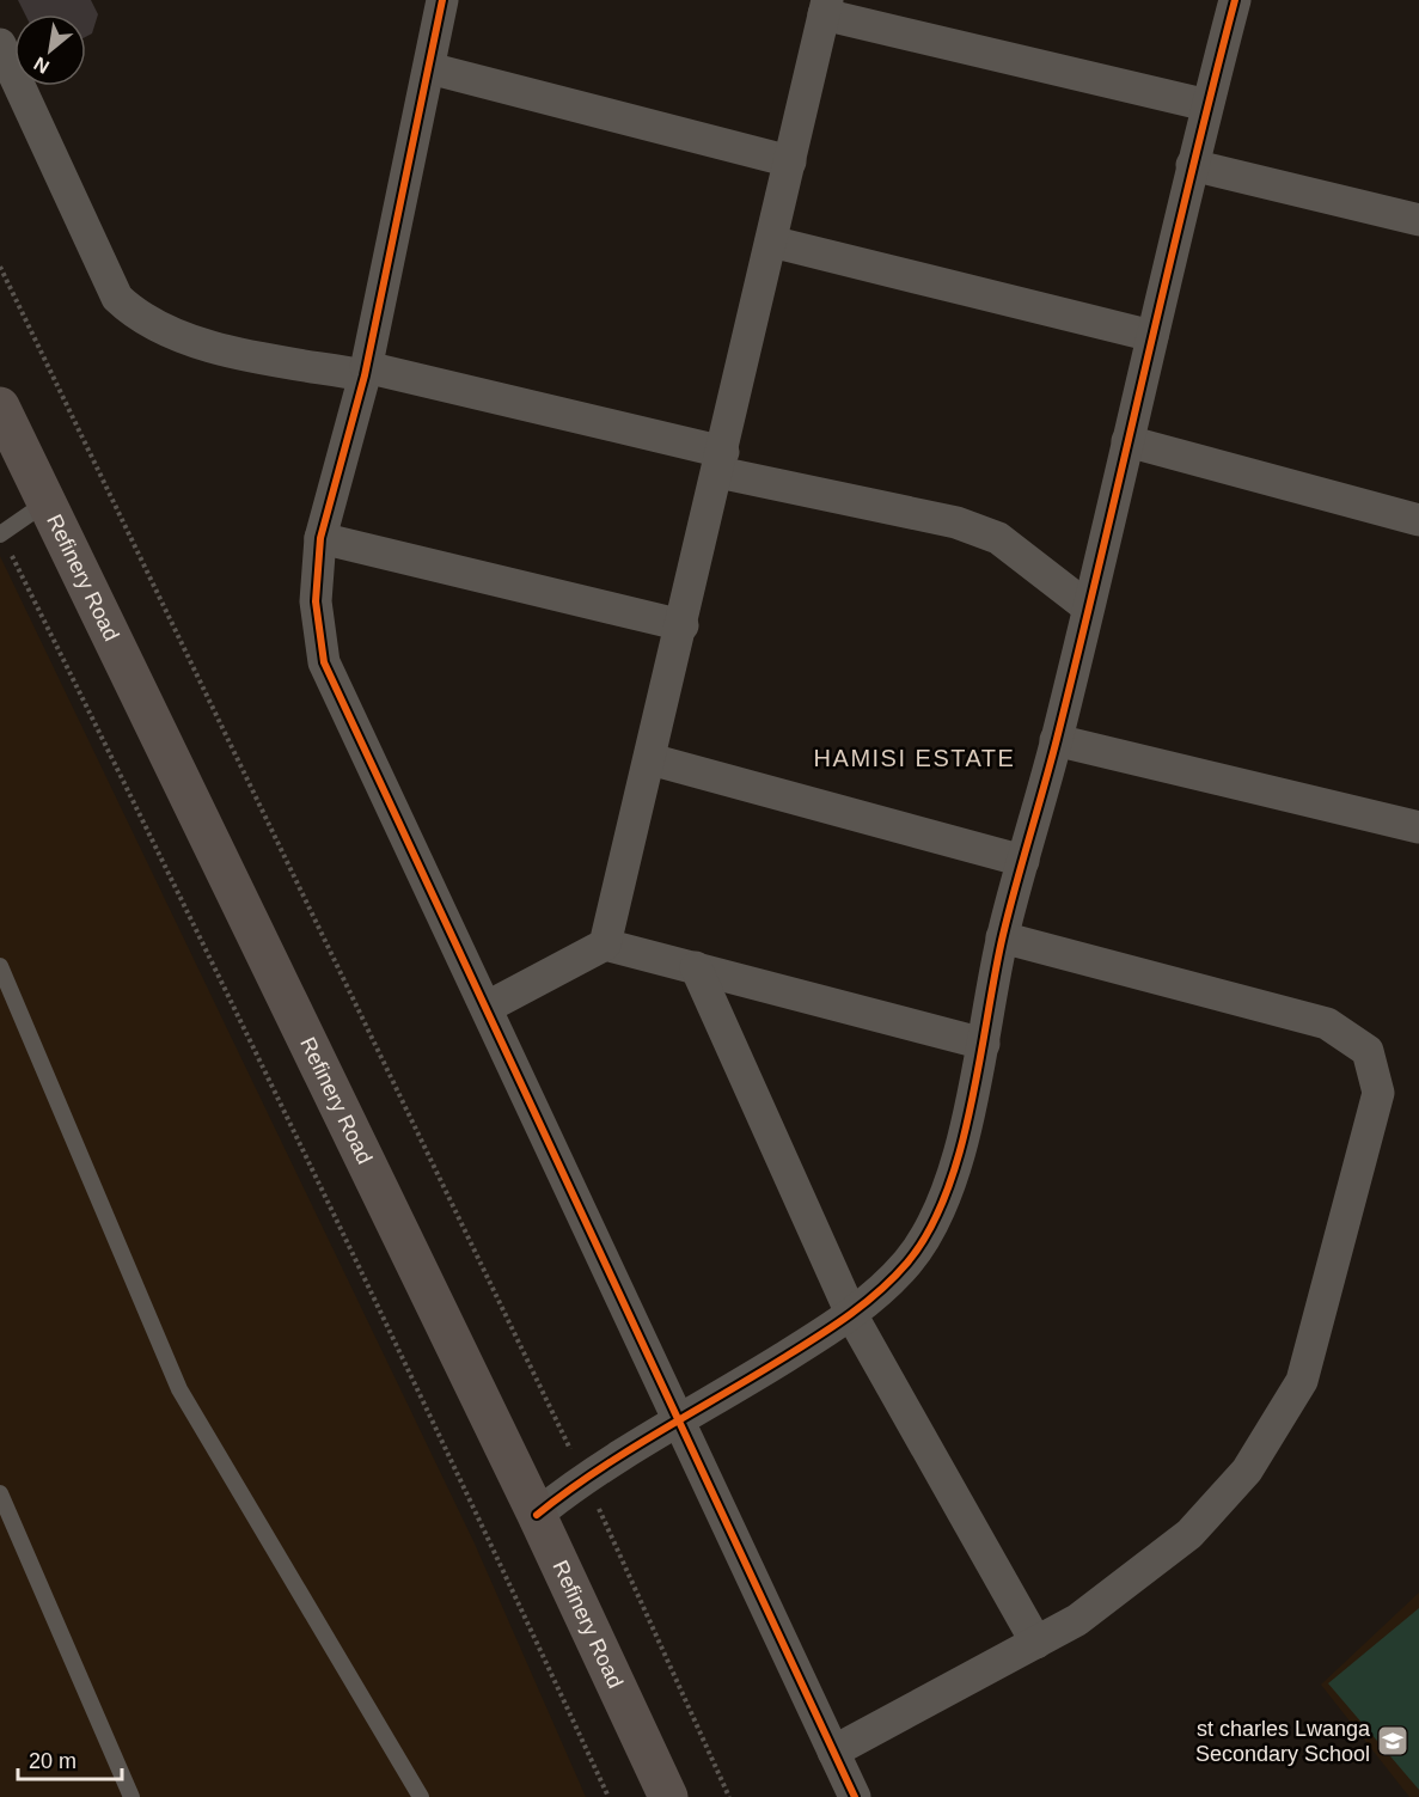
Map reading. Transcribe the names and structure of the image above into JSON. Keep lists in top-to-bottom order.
{
  "streets": {
    "main road": ["Refinery Road"]
  },
  "districts": ["HAMISI ESTATE"],
  "places": {
    "school or university": ["st charles Lwanga Secondary School"]
  },
  "scale_bar": "20 m",
  "north": "bottom left"
}
